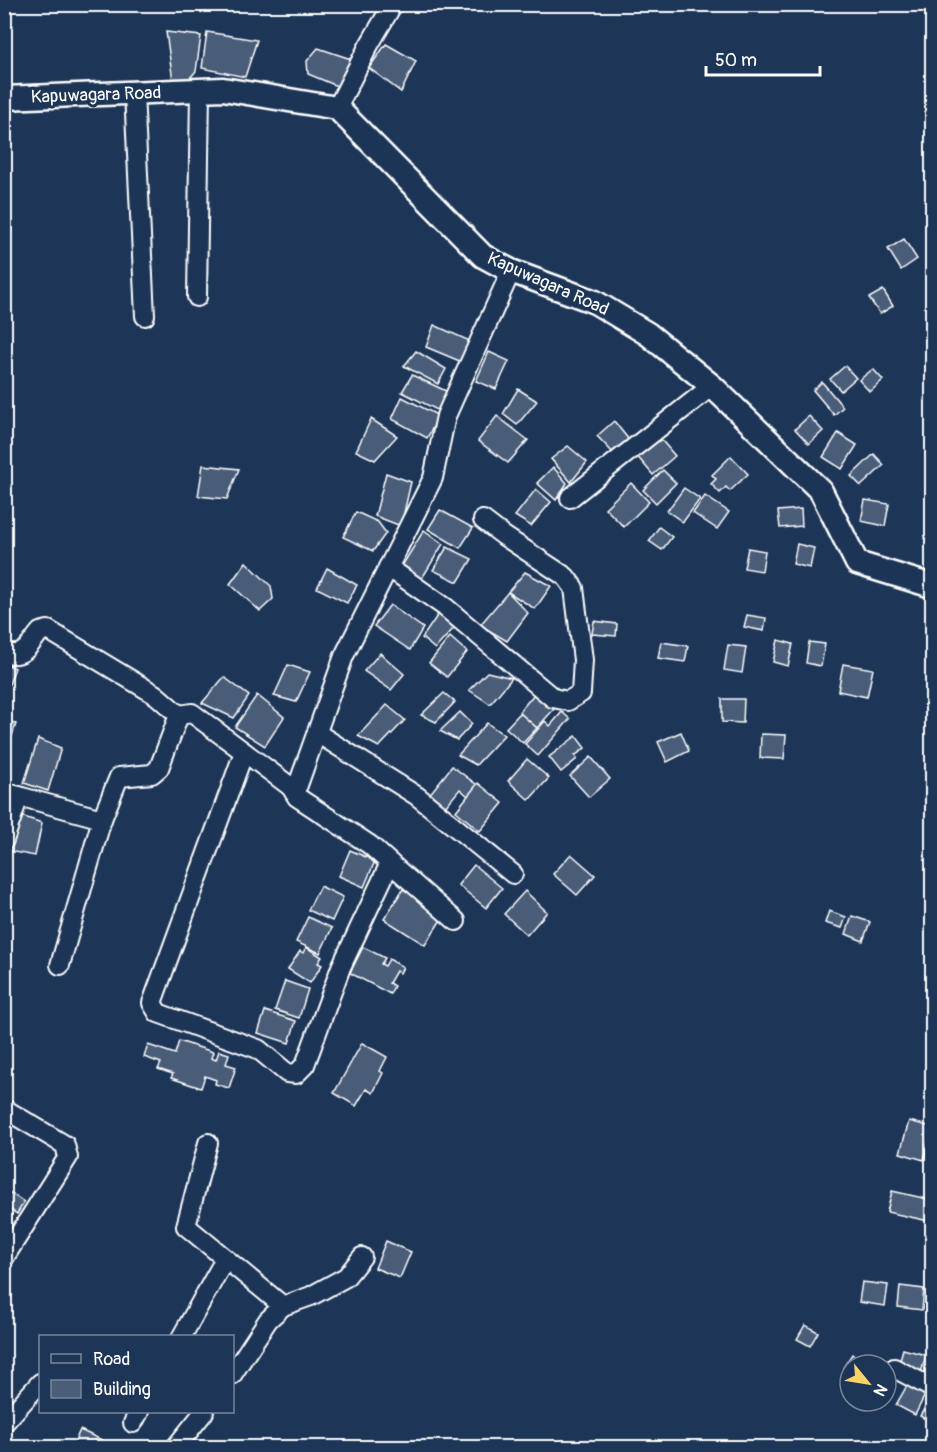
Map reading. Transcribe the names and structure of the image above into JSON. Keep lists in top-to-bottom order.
{
  "streets": {
    "street": ["Kapuwagara Road"]
  },
  "legend": ["Road", "Building"],
  "scale_bar": "50 m",
  "north": "bottom right"
}
